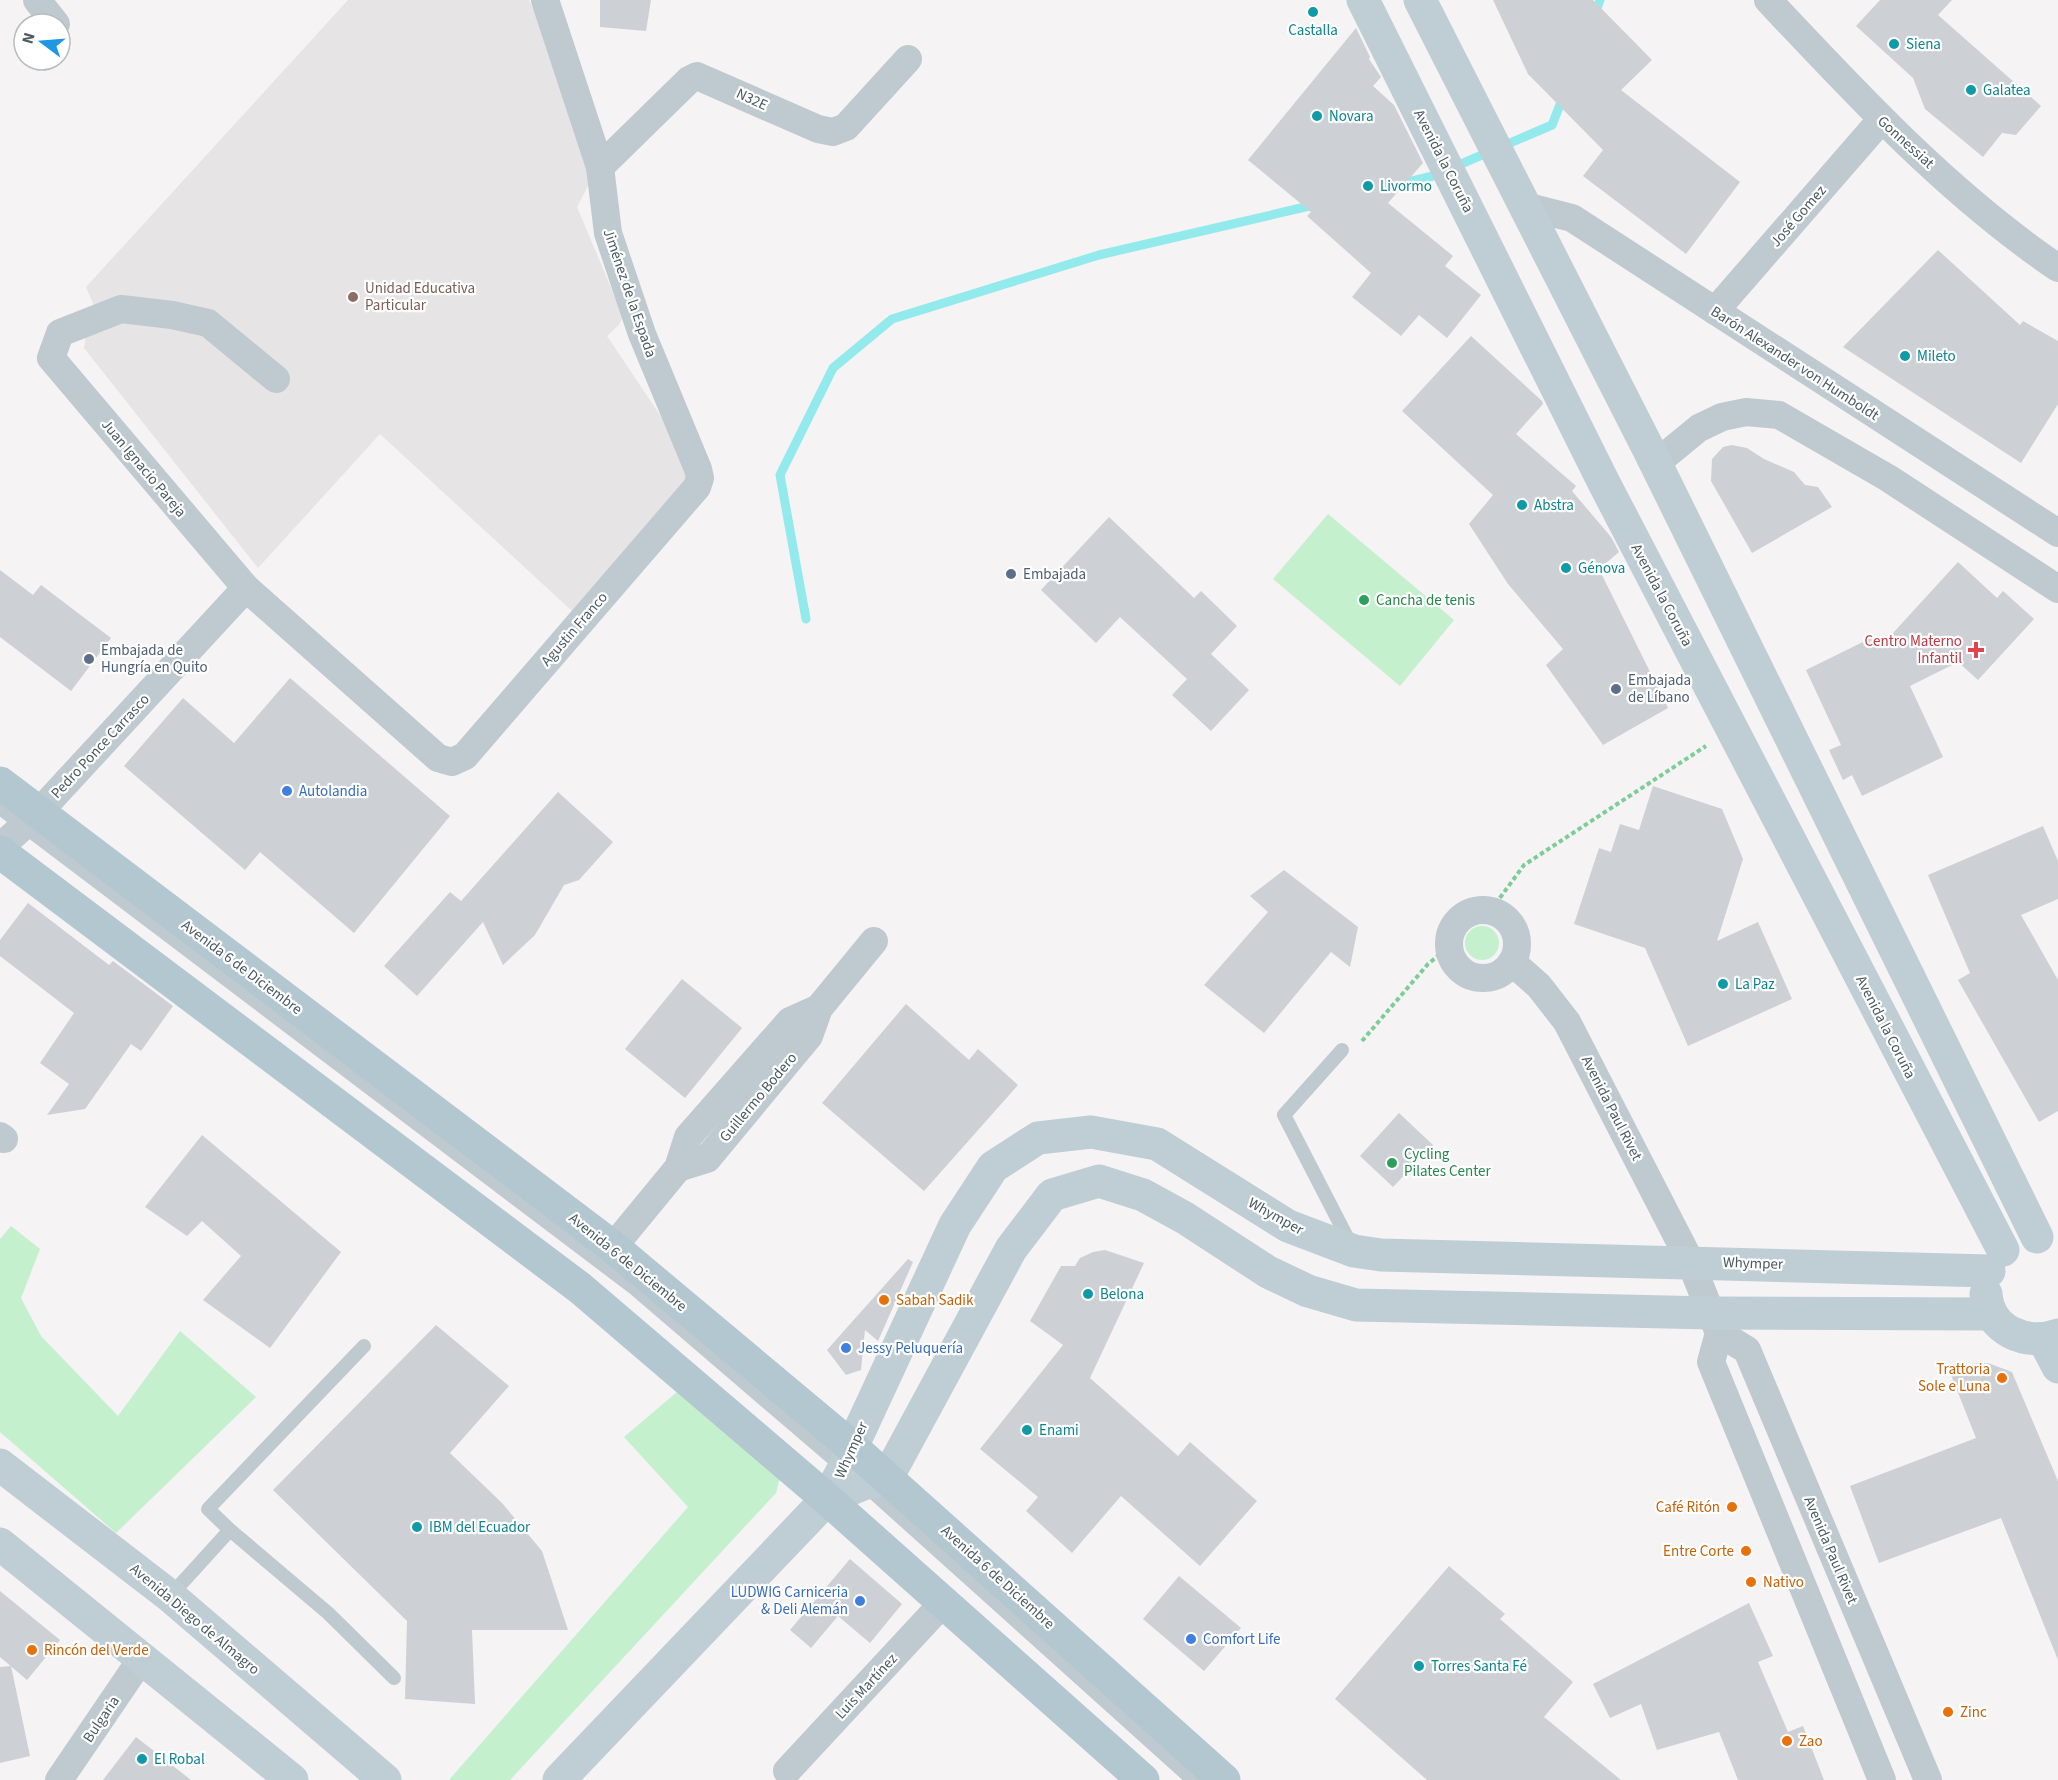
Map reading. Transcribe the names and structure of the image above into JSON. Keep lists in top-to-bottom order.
{
  "streets": {
    "main road": ["Avenida 6 de Diciembre"],
    "street": [
      "N32E",
      "Gonnessiat",
      "Avenida la Coruña",
      "José Gomez",
      "Jiménez de la Espada",
      "Barón Alexander von Humboldt",
      "Juan Ignacio Pareja",
      "Agustin Franco",
      "Pedro Ponce Carrasco",
      "Guillermo Bodero",
      "Avenida Paul Rivet",
      "Whymper",
      "Avenida Diego de Almagro",
      "Luis Martínez",
      "Bulgaria"
    ]
  },
  "crossings": [
    ["N32E", "Jiménez de la Espada"],
    ["Gonnessiat", "José Gomez"],
    ["Avenida la Coruña", "Whymper"],
    ["José Gomez", "Barón Alexander von Humboldt"],
    ["Jiménez de la Espada", "Agustin Franco"],
    ["Juan Ignacio Pareja", "Agustin Franco"],
    ["Juan Ignacio Pareja", "Pedro Ponce Carrasco"],
    ["Pedro Ponce Carrasco", "Avenida 6 de Diciembre"],
    ["Avenida 6 de Diciembre", "Guillermo Bodero"],
    ["Avenida 6 de Diciembre", "Whymper"],
    ["Avenida Paul Rivet", "Whymper"]
  ],
  "places": {
    "other": [
      "Castalla",
      "Siena",
      "Galatea",
      "Novara",
      "Livormo",
      "Unidad Educativa Particular",
      "Mileto",
      "Abstra",
      "Génova",
      "Embajada",
      "Cancha de tenis",
      "Embajada de Hungría en Quito",
      "Embajada de Líbano",
      "Autolandia",
      "La Paz",
      "Cycling Pilates Center",
      "Belona",
      "Sabah Sadik",
      "Jessy Peluquería",
      "Trattoria Sole e Luna",
      "Enami",
      "Café Ritón",
      "IBM del Ecuador",
      "Entre Corte",
      "Nativo",
      "LUDWIG Carniceria & Deli Alemán",
      "Comfort Life",
      "Rincón del Verde",
      "Torres Santa Fé",
      "Zinc",
      "Zao",
      "El Robal"
    ],
    "health": ["Centro Materno Infantil"]
  },
  "north": "left"
}
